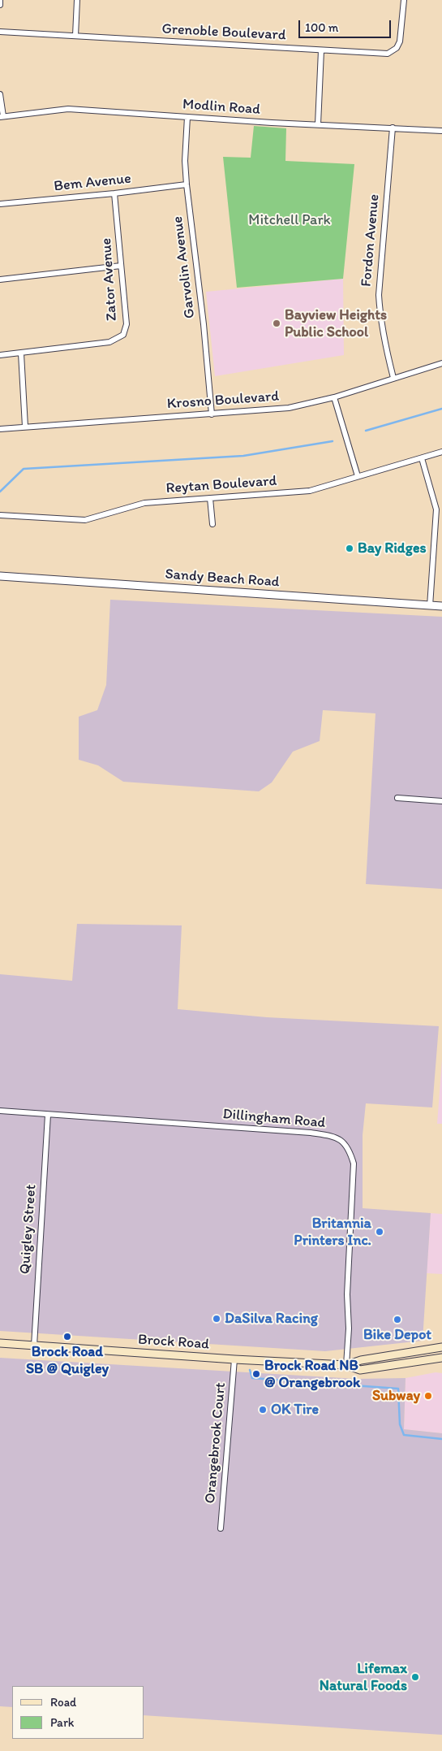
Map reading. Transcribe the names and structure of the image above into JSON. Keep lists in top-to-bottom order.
{
  "streets": {
    "main road": ["Brock Road"],
    "street": [
      "Grenoble Boulevard",
      "Modlin Road",
      "Bem Avenue",
      "Fordon Avenue",
      "Garvolin Avenue",
      "Zator Avenue",
      "Krosno Boulevard",
      "Reytan Boulevard",
      "Sandy Beach Road",
      "Dillingham Road",
      "Quigley Street",
      "Orangebrook Court"
    ]
  },
  "crossings": [
    ["Modlin Road", "Fordon Avenue"],
    ["Modlin Road", "Garvolin Avenue"],
    ["Bem Avenue", "Garvolin Avenue"],
    ["Bem Avenue", "Zator Avenue"],
    ["Fordon Avenue", "Krosno Boulevard"],
    ["Garvolin Avenue", "Krosno Boulevard"],
    ["Dillingham Road", "Quigley Street"],
    ["Dillingham Road", "Brock Road"],
    ["Quigley Street", "Brock Road"],
    ["Brock Road", "Orangebrook Court"]
  ],
  "parks": ["Mitchell Park"],
  "places": [
    "Bayview Heights Public School",
    "Bay Ridges",
    "Britannia Printers Inc.",
    "DaSilva Racing",
    "Bike Depot",
    "Brock Road SB @ Quigley",
    "Brock Road NB @ Orangebrook",
    "Subway",
    "OK Tire",
    "Lifemax Natural Foods"
  ],
  "legend": ["Road", "Park"],
  "scale_bar": "100 m"
}
